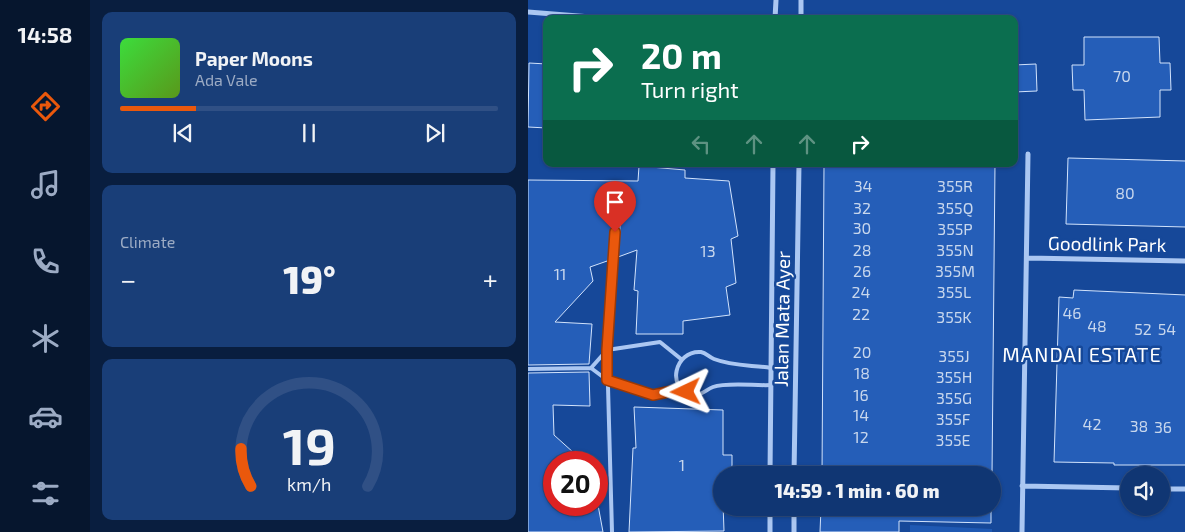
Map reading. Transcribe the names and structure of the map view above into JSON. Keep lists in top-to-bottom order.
{
  "streets": {
    "street": ["Goodlink Park", "Jalan Mata Ayer"]
  },
  "districts": ["MANDAI ESTATE"],
  "house_numbers": [
    "70",
    "34",
    "355R",
    "80",
    "32",
    "355Q",
    "30",
    "355P",
    "28",
    "355N",
    "13",
    "26",
    "355M",
    "11",
    "24",
    "355L",
    "46",
    "22",
    "355K",
    "48",
    "52",
    "54",
    "20",
    "355J",
    "18",
    "355H",
    "16",
    "355G",
    "14",
    "355F",
    "42",
    "38",
    "36",
    "12",
    "355E",
    "1"
  ],
  "page": {
    "tabs": "14:58",
    "turn": ["20 m", "Turn right"],
    "song": ["Paper Moons", "Ada Vale"],
    "tile": "Climate",
    "heat": ["−", "19°", "+"],
    "limit": "20",
    "trip": "14:59 · 1 min · 60 m",
    "gauge": ["19", "km/h"]
  }
}
